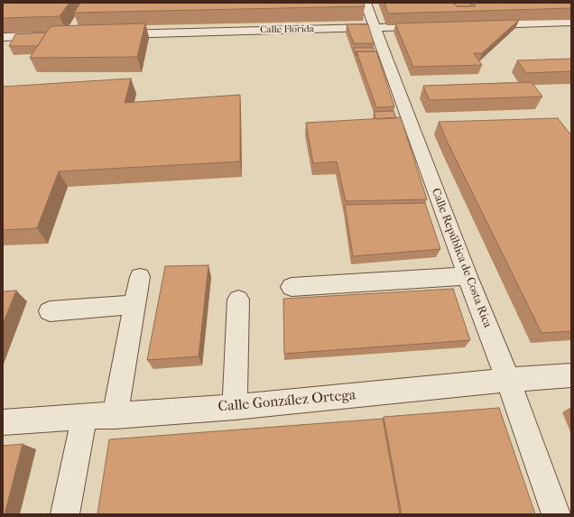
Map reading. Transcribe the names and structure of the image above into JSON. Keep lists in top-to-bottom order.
{
  "streets": {
    "street": ["Calle Florida", "Calle República de Costa Rica", "Calle González Ortega"]
  },
  "crossings": [
    ["Calle Florida", "Calle República de Costa Rica"],
    ["Calle República de Costa Rica", "Calle González Ortega"]
  ]
}
